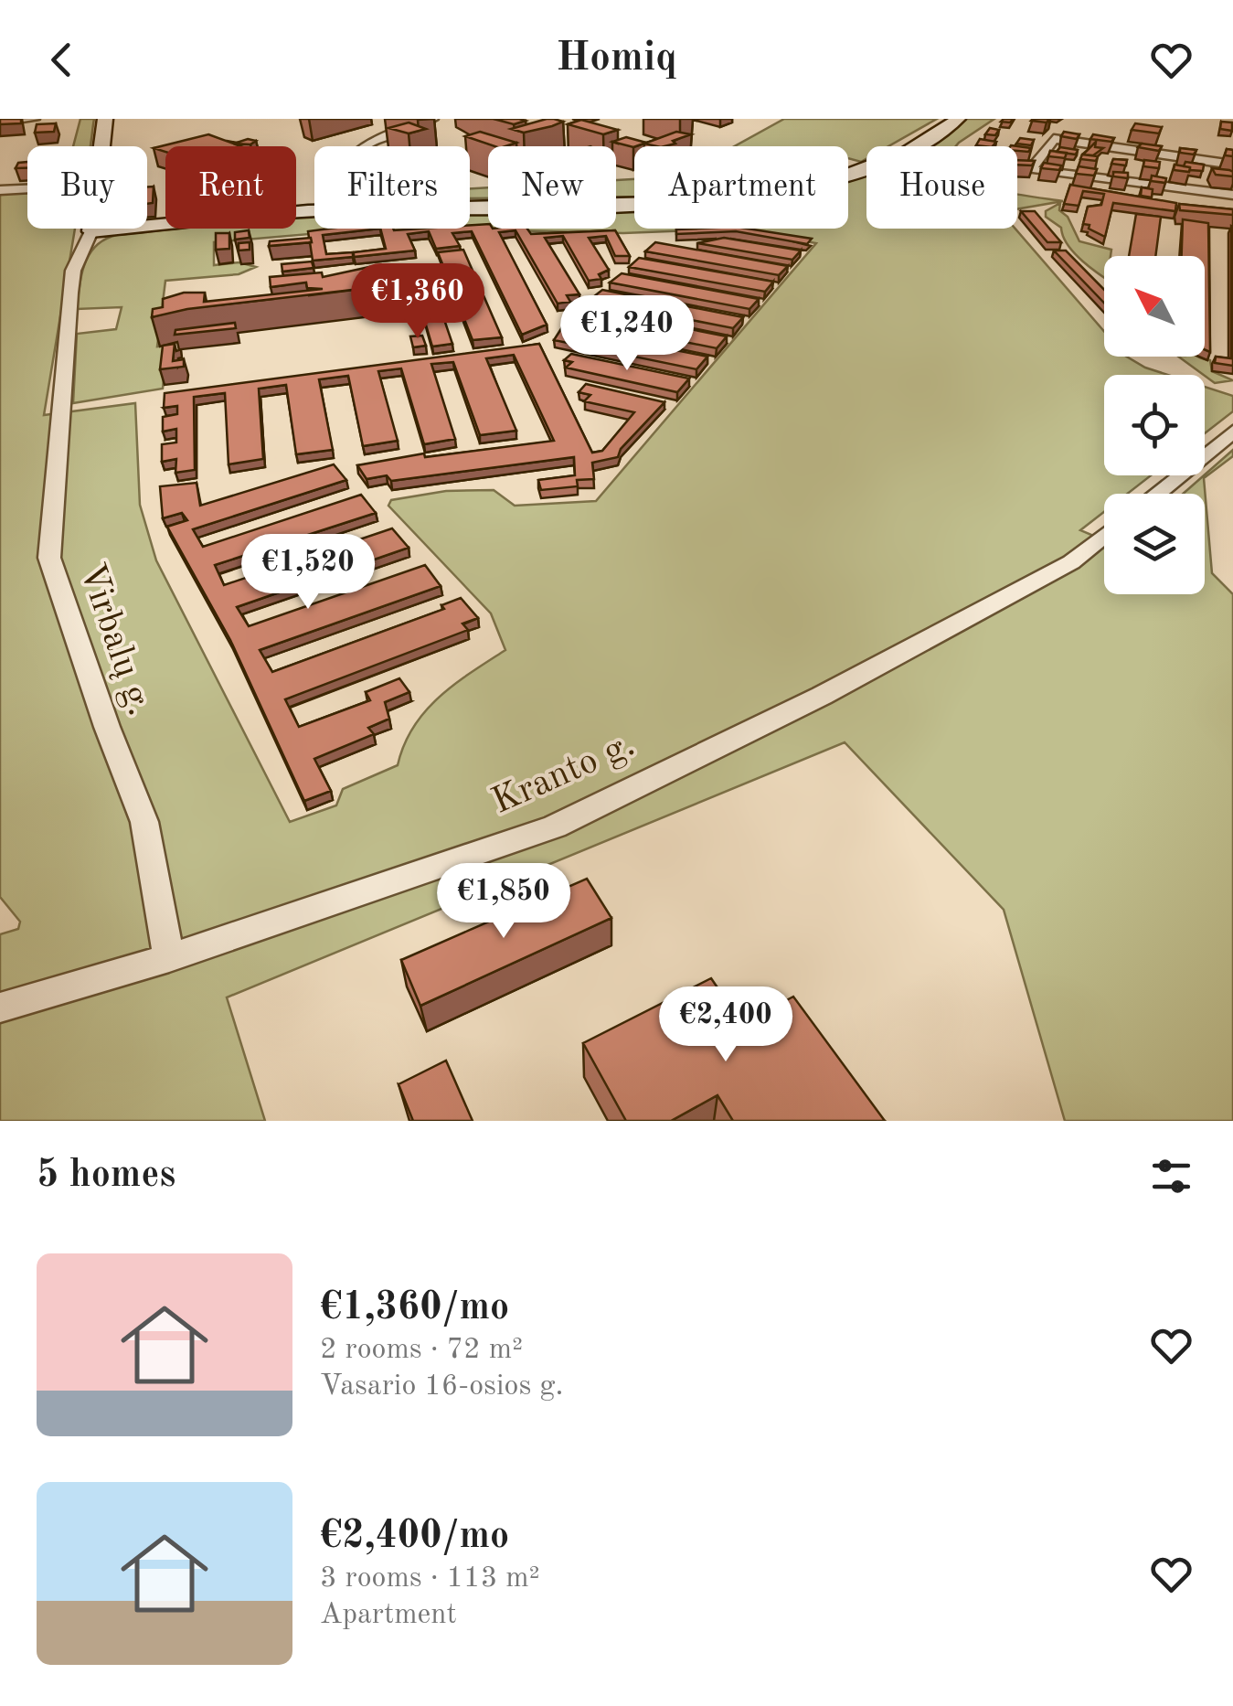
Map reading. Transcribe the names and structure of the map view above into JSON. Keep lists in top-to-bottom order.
{
  "streets": {
    "street": ["Virbalų g.", "Kranto g."]
  },
  "crossings": [
    ["Virbalų g.", "Kranto g."]
  ],
  "north": "top left",
  "page": {
    "header": "Homiq",
    "chip": [
      "Buy",
      "Rent",
      "Filters",
      "New",
      "Apartment",
      "House"
    ],
    "price": [
      "€1,360",
      "€1,240",
      "€1,520",
      "€1,850",
      "€2,400"
    ],
    "heading": "5 homes",
    "list": [
      {
        "name": "€1,360/mo",
        "note": "2 rooms · 72 m² · Vasario 16-osios g."
      },
      {
        "name": "€2,400/mo",
        "note": "3 rooms · 113 m² · Apartment"
      }
    ]
  }
}
